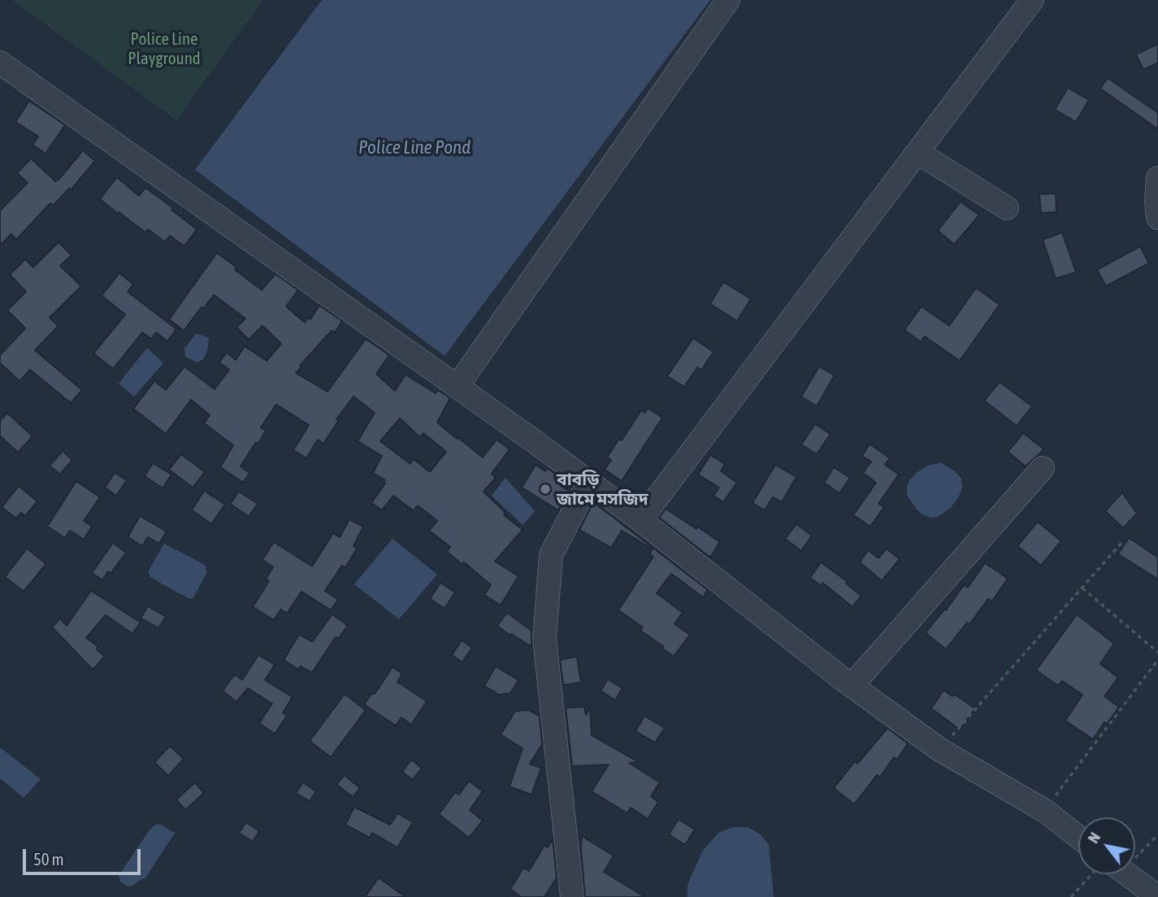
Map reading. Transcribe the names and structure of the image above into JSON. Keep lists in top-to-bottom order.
{
  "water": ["Police Line Pond"],
  "parks": ["Police Line Playground"],
  "places": ["বাবড়ি জামে মসজিদ"],
  "scale_bar": "50 m",
  "north": "top left"
}
